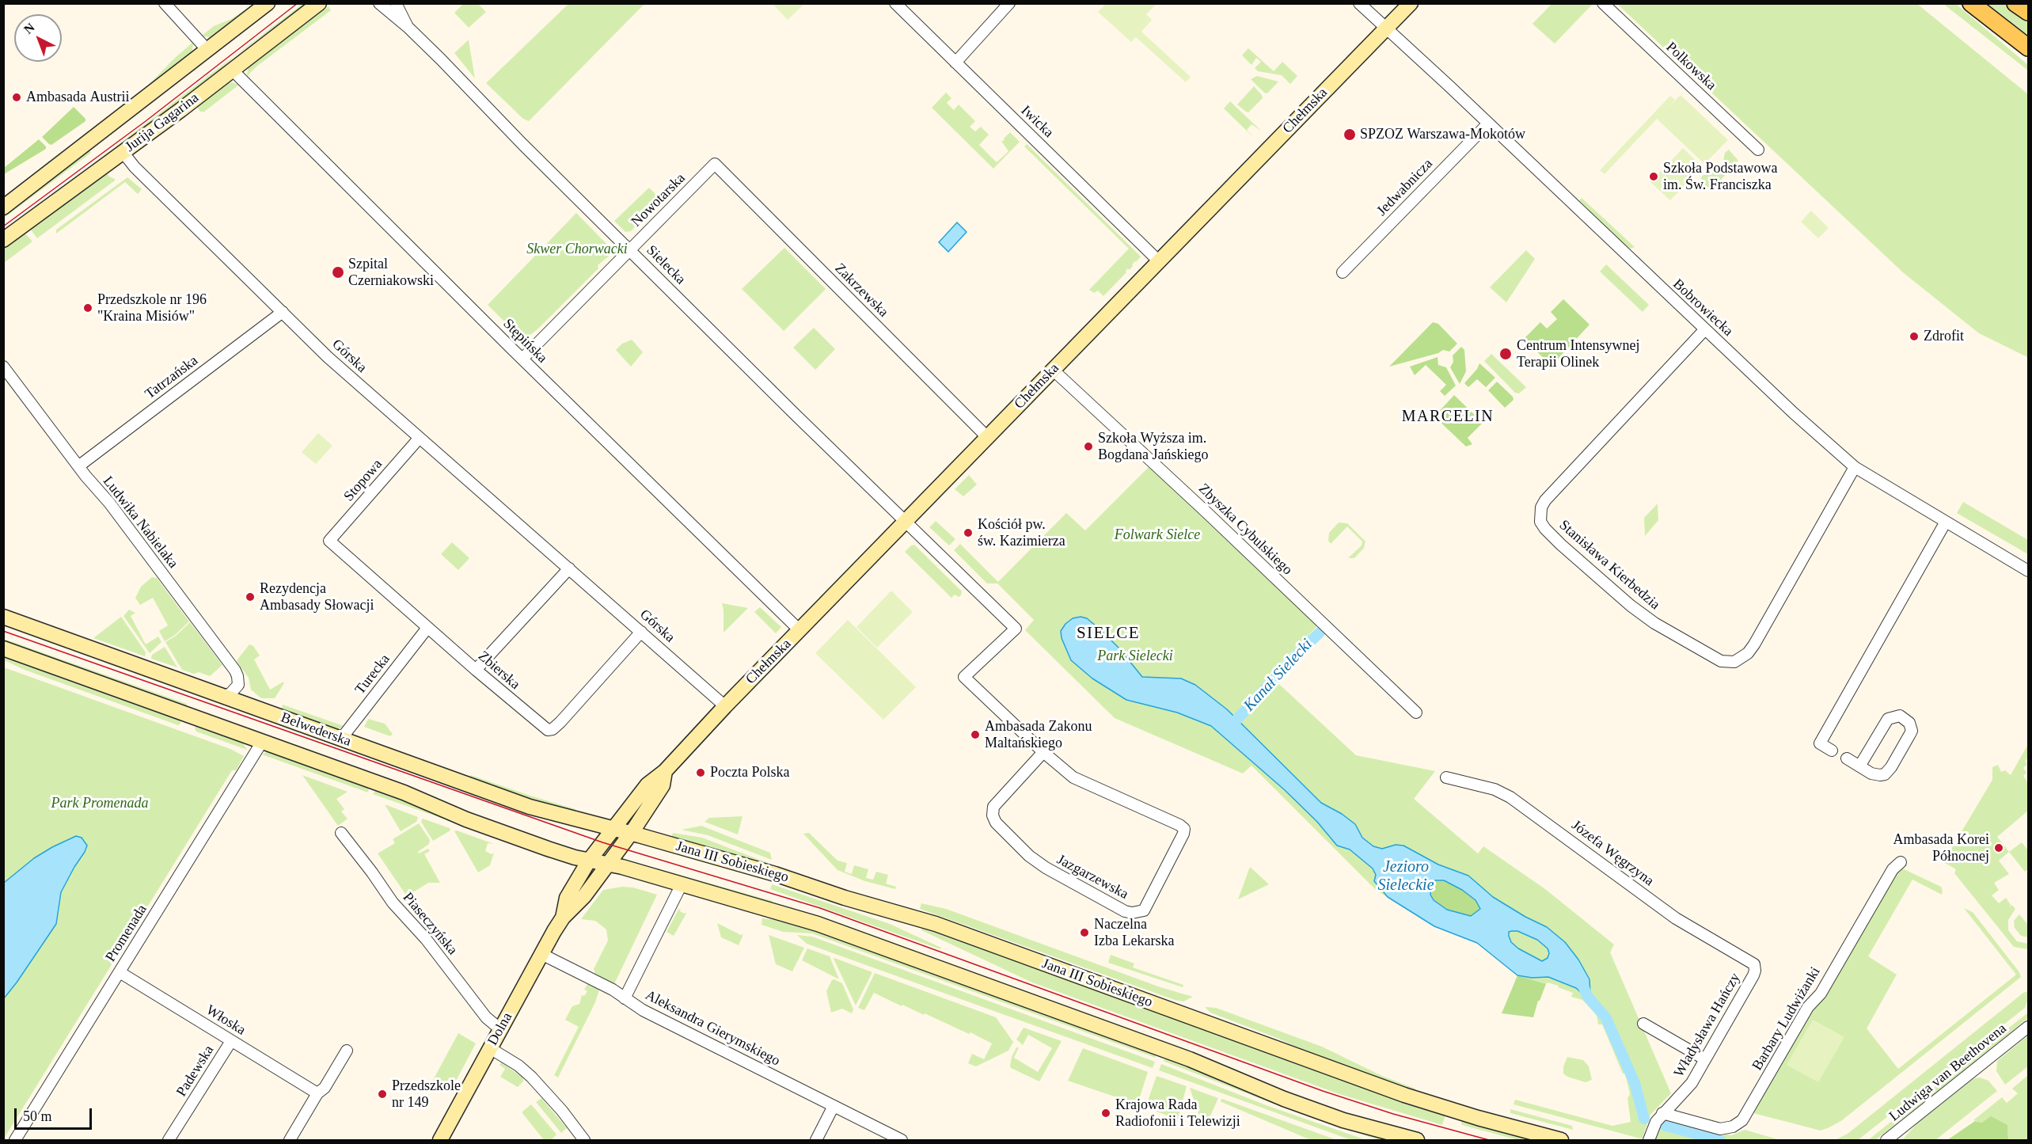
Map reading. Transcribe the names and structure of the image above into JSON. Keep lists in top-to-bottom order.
{
  "streets": {
    "main road": [
      "Chełmska",
      "Jurija Gagarina",
      "Belwederska",
      "Jana III Sobieskiego",
      "Dolna"
    ],
    "street": [
      "Polkowska",
      "Iwicka",
      "Jedwabnicza",
      "Nowotarska",
      "Sielecka",
      "Zakrzewska",
      "Bobrowiecka",
      "Stępińska",
      "Górska",
      "Tatrzańska",
      "Stopowa",
      "Ludwika Nabielaka",
      "Zbyszka Cybulskiego",
      "Stanisława Kierbedzia",
      "Zbierska",
      "Turecka",
      "Józefa Węgrzyna",
      "Jazgarzewska",
      "Piaseczyńska",
      "Promenada",
      "Barbary Ludwiżanki",
      "Włoska",
      "Władysława Hańczy",
      "Aleksandra Gierymskiego",
      "Padewska",
      "Ludwiga van Beethovena"
    ]
  },
  "crossings": [
    ["Chełmska", "Iwicka"],
    ["Chełmska", "Sielecka"],
    ["Chełmska", "Zakrzewska"],
    ["Chełmska", "Bobrowiecka"],
    ["Chełmska", "Stępińska"],
    ["Chełmska", "Górska"],
    ["Chełmska", "Zbyszka Cybulskiego"],
    ["Chełmska", "Belwederska"],
    ["Chełmska", "Jana III Sobieskiego"],
    ["Chełmska", "Jazgarzewska"],
    ["Chełmska", "Dolna"],
    ["Jurija Gagarina", "Stępińska"],
    ["Jurija Gagarina", "Górska"],
    ["Jedwabnicza", "Bobrowiecka"],
    ["Nowotarska", "Sielecka"],
    ["Nowotarska", "Zakrzewska"],
    ["Nowotarska", "Stępińska"],
    ["Sielecka", "Jazgarzewska"],
    ["Bobrowiecka", "Stanisława Kierbedzia"],
    ["Górska", "Tatrzańska"],
    ["Górska", "Stopowa"],
    ["Górska", "Zbierska"],
    ["Tatrzańska", "Ludwika Nabielaka"],
    ["Stopowa", "Zbierska"],
    ["Ludwika Nabielaka", "Belwederska"],
    ["Zbierska", "Turecka"],
    ["Turecka", "Belwederska"],
    ["Belwederska", "Jana III Sobieskiego"],
    ["Belwederska", "Promenada"],
    ["Belwederska", "Dolna"],
    ["Józefa Węgrzyna", "Władysława Hańczy"],
    ["Piaseczyńska", "Dolna"],
    ["Promenada", "Włoska"],
    ["Barbary Ludwiżanki", "Władysława Hańczy"],
    ["Włoska", "Padewska"]
  ],
  "districts": ["MARCELIN", "SIELCE"],
  "water": ["Kanał Sielecki", "Jezioro Sieleckie"],
  "parks": [
    "Skwer Chorwacki",
    "Folwark Sielce",
    "Park Sielecki",
    "Park Promenada"
  ],
  "places": [
    "Ambasada Austrii",
    "SPZOZ Warszawa-Mokotów",
    "Szkoła Podstawowa im. Św. Franciszka",
    "Szpital Czerniakowski",
    "Przedszkole nr 196 \"Kraina Misiów\"",
    "Zdrofit",
    "Centrum Intensywnej Terapii Olinek",
    "Szkoła Wyższa im. Bogdana Jańskiego",
    "Kościół pw. św. Kazimierza",
    "Rezydencja Ambasady Słowacji",
    "Ambasada Zakonu Maltańskiego",
    "Poczta Polska",
    "Ambasada Korei Północnej",
    "Naczelna Izba Lekarska",
    "Przedszkole nr 149",
    "Krajowa Rada Radiofonii i Telewizji"
  ],
  "scale_bar": "50 m",
  "north": "top left"
}
